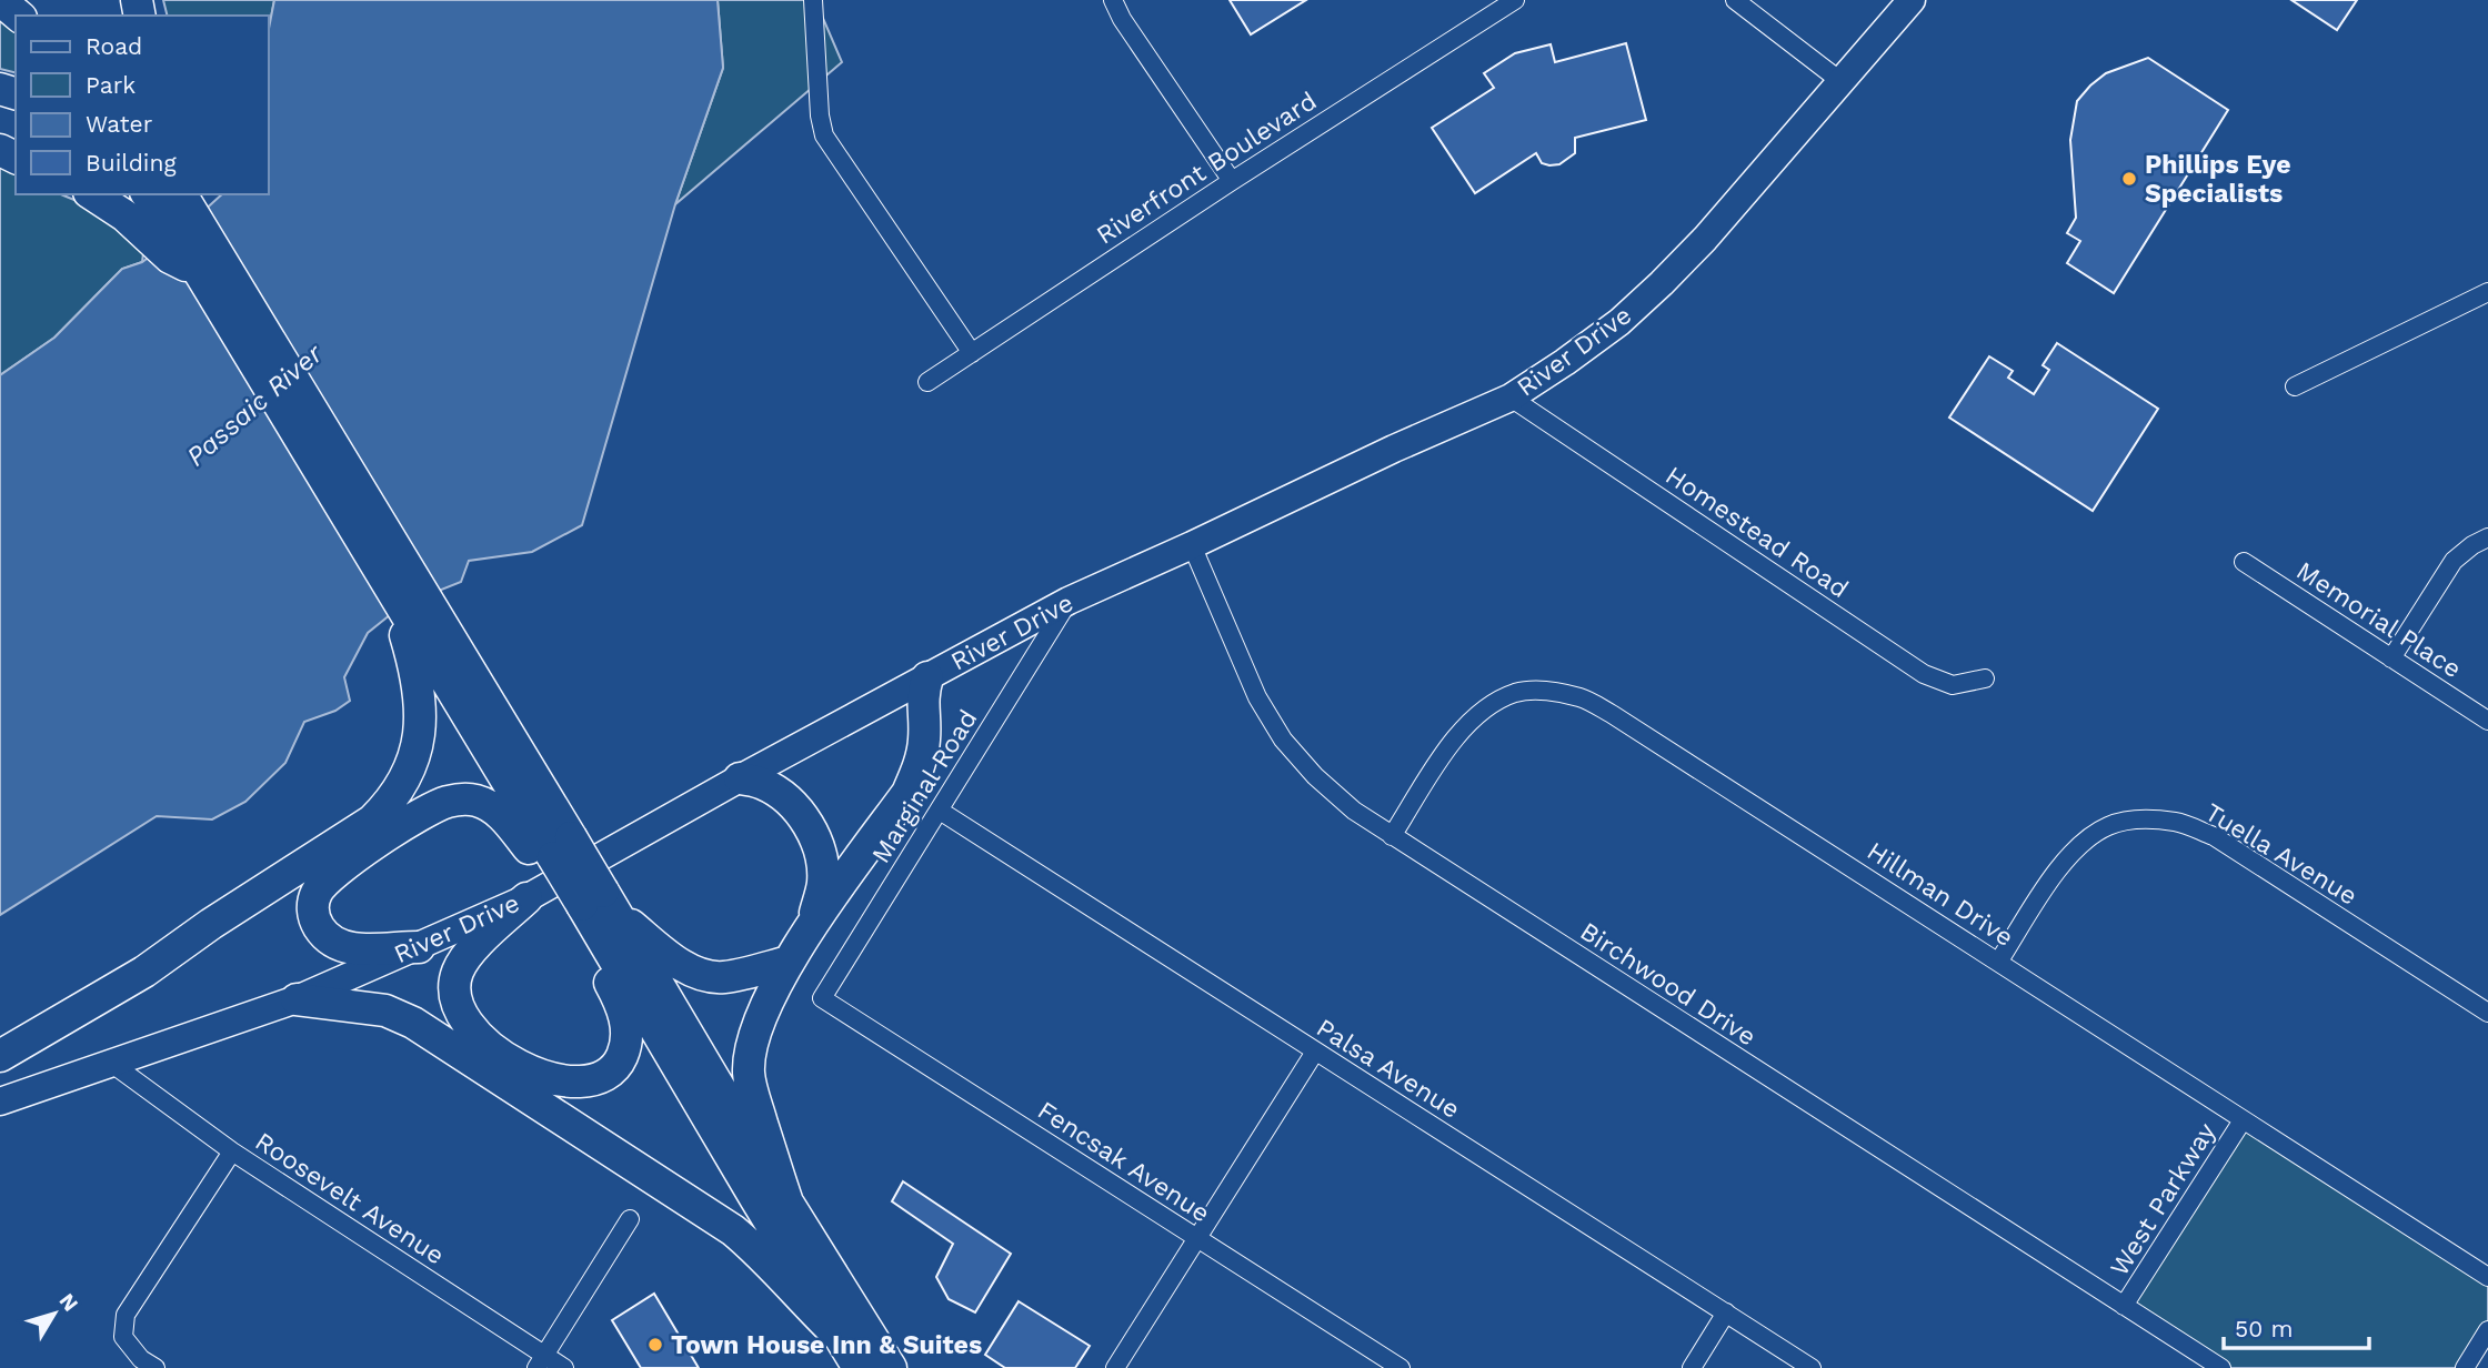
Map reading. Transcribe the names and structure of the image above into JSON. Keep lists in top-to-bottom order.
{
  "streets": {
    "main road": ["River Drive"],
    "street": [
      "Riverfront Boulevard",
      "Homestead Road",
      "Memorial Place",
      "Marginal Road",
      "Tuella Avenue",
      "Hillman Drive",
      "Birchwood Drive",
      "Palsa Avenue",
      "Fencsak Avenue",
      "Roosevelt Avenue",
      "West Parkway"
    ]
  },
  "crossings": [
    ["River Drive", "Homestead Road"],
    ["River Drive", "Marginal Road"],
    ["River Drive", "Birchwood Drive"],
    ["River Drive", "Roosevelt Avenue"],
    ["Marginal Road", "Palsa Avenue"],
    ["Marginal Road", "Fencsak Avenue"],
    ["Tuella Avenue", "Hillman Drive"],
    ["Hillman Drive", "Birchwood Drive"],
    ["Hillman Drive", "West Parkway"],
    ["Birchwood Drive", "West Parkway"]
  ],
  "water": ["Passaic River"],
  "places": ["Phillips Eye Specialists", "Town House Inn & Suites"],
  "legend": [
    "Road",
    "Park",
    "Water",
    "Building"
  ],
  "scale_bar": "50 m",
  "north": "top right"
}
